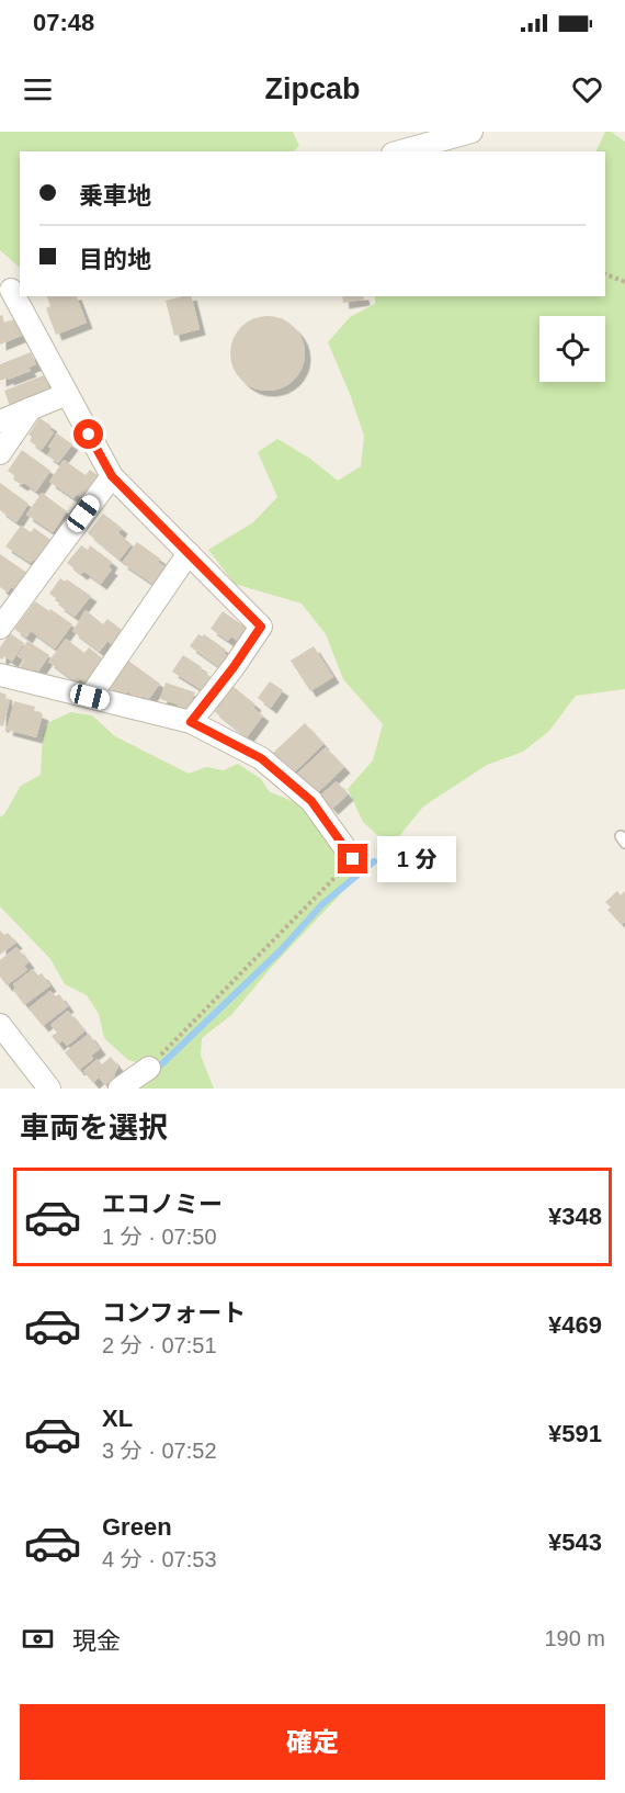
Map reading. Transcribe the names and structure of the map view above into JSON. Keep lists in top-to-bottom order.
{
  "page": {
    "status": "07:48",
    "header": "Zipcab",
    "banner": ["乗車地", "目的地"],
    "bubble": "1 分",
    "heading": "車両を選択",
    "list": [
      {
        "name": "エコノミー",
        "note": "1 分 · 07:50",
        "value": "¥348"
      },
      {
        "name": "コンフォート",
        "note": "2 分 · 07:51",
        "value": "¥469"
      },
      {
        "name": "XL",
        "note": "3 分 · 07:52",
        "value": "¥591"
      },
      {
        "name": "Green",
        "note": "4 分 · 07:53",
        "value": "¥543"
      }
    ],
    "pay": ["現金", "190 m"],
    "buttons": "確定"
  }
}
